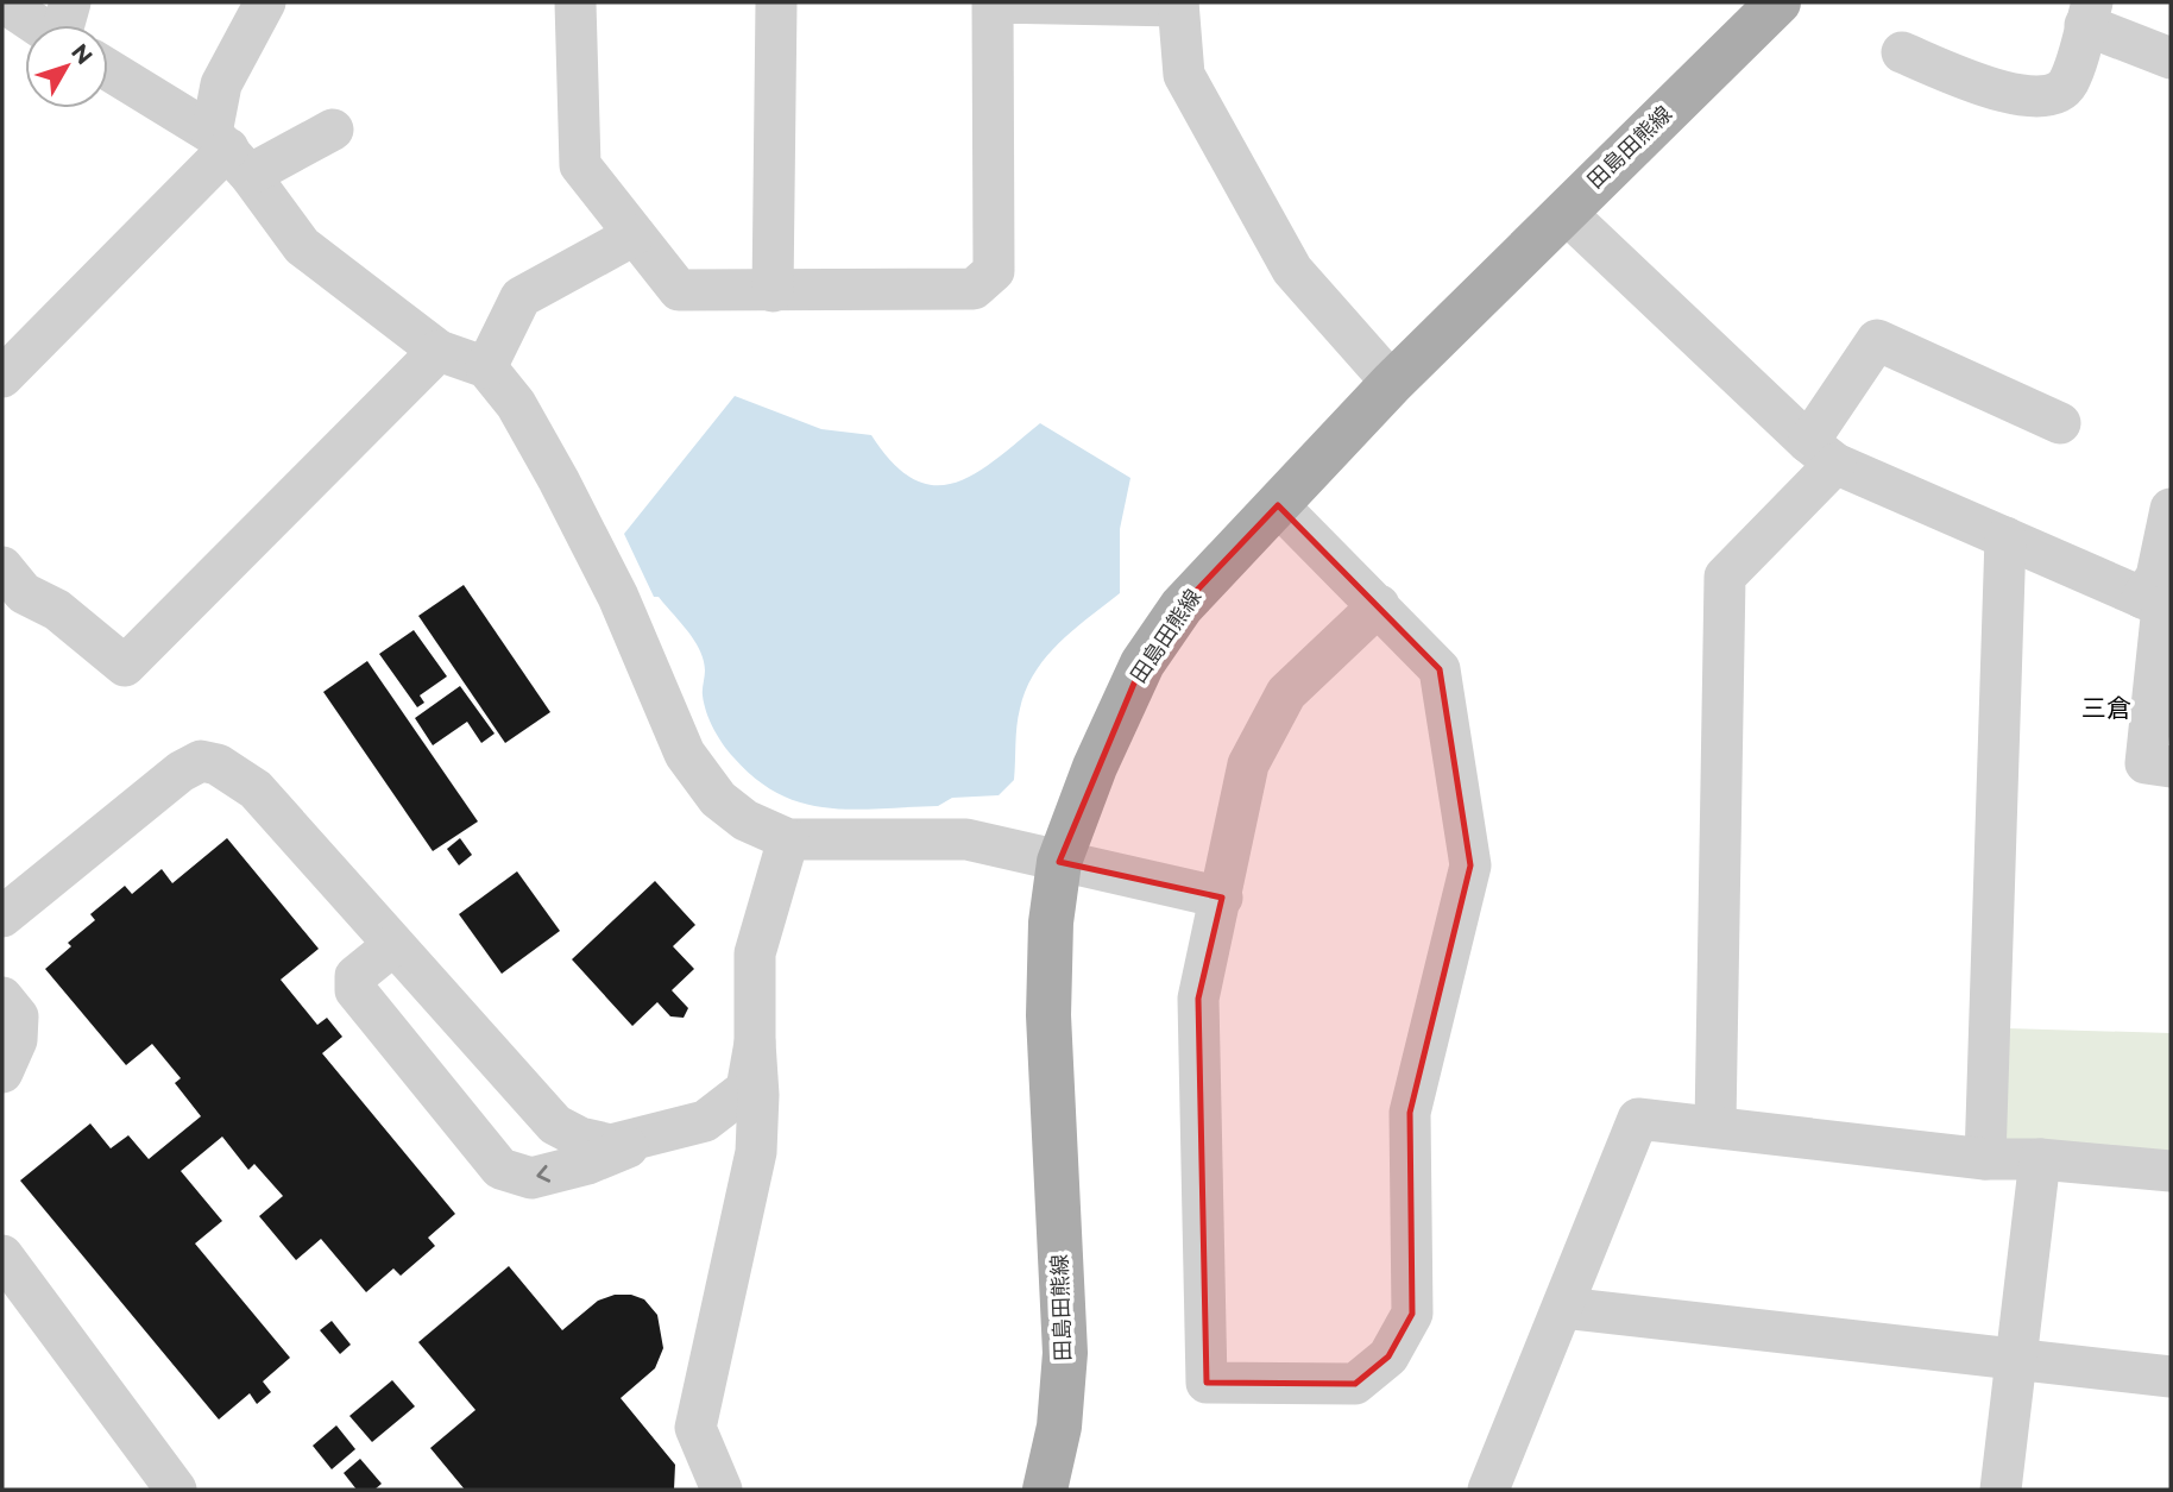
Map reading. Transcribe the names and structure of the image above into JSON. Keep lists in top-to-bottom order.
{
  "streets": {
    "main road": ["田島田熊線"]
  },
  "districts": ["三倉"],
  "north": "top right"
}
